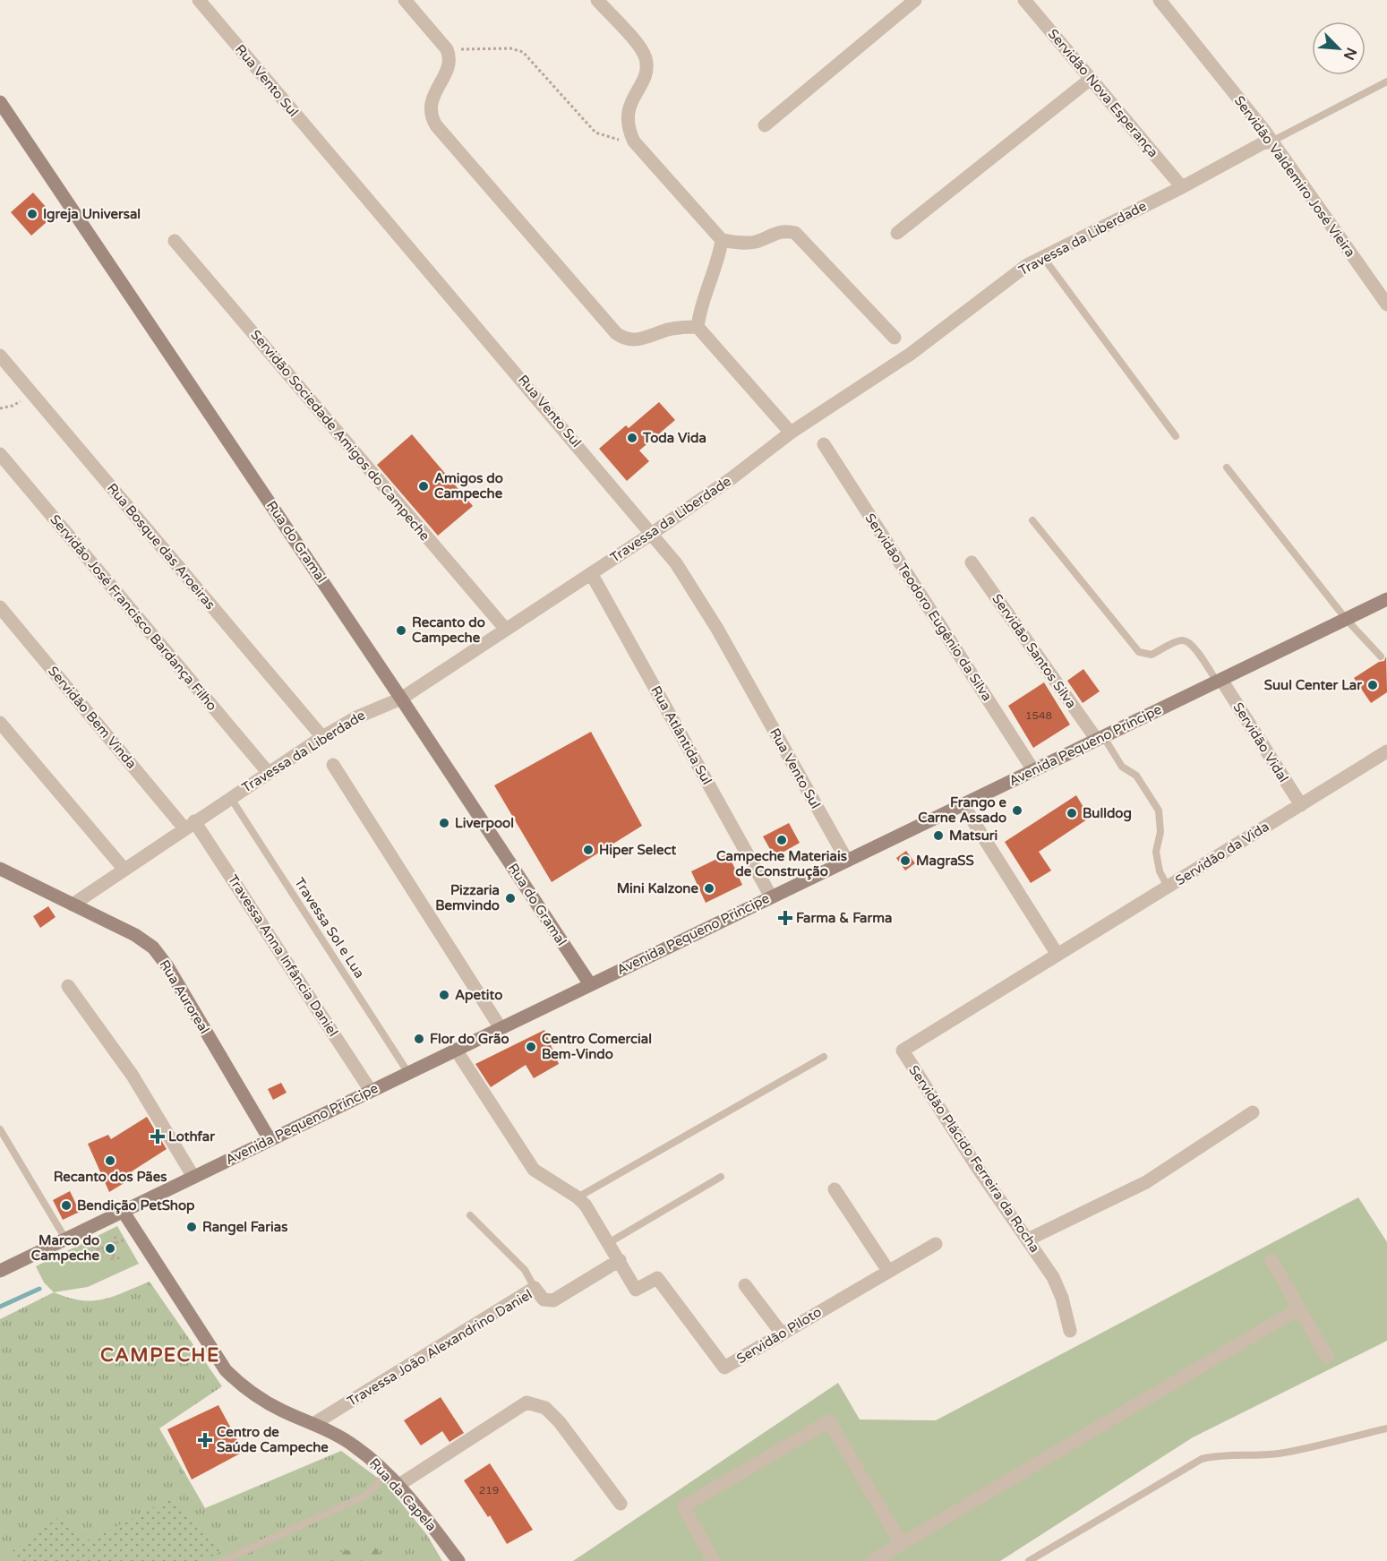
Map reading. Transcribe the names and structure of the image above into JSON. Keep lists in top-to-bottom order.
{
  "streets": {
    "main road": [
      "Rua do Gramal",
      "Avenida Pequeno Príncipe",
      "Rua Auroreal",
      "Rua da Capela"
    ],
    "street": [
      "Rua Vento Sul",
      "Servidão Nova Esperança",
      "Servidão Valdemiro José Vieira",
      "Travessa da Liberdade",
      "Servidão Sociedade Amigos do Campeche",
      "Rua Bosque das Aroeiras",
      "Servidão Teodoro Eugênio da Silva",
      "Servidão José Francisco Bardança Filho",
      "Servidão Santos Silva",
      "Servidão Bem Vinda",
      "Rua Atlântida Sul",
      "Servidão Vidal",
      "Servidão da Vida",
      "Travessa Anna Infância Daniel",
      "Servidão Plácido Ferreira da Rocha",
      "Servidão Piloto",
      "Travessa João Alexandrino Daniel"
    ],
    "lane": ["Travessa Sol e Lua"]
  },
  "crossings": [
    ["Rua Vento Sul", "Travessa da Liberdade"],
    ["Rua Vento Sul", "Avenida Pequeno Príncipe"],
    ["Servidão Nova Esperança", "Travessa da Liberdade"],
    ["Servidão Valdemiro José Vieira", "Travessa da Liberdade"],
    ["Travessa da Liberdade", "Servidão Sociedade Amigos do Campeche"],
    ["Travessa da Liberdade", "Rua do Gramal"],
    ["Travessa da Liberdade", "Rua Bosque das Aroeiras"],
    ["Travessa da Liberdade", "Servidão José Francisco Bardança Filho"],
    ["Travessa da Liberdade", "Servidão Bem Vinda"],
    ["Travessa da Liberdade", "Rua Atlântida Sul"],
    ["Travessa da Liberdade", "Travessa Sol e Lua"],
    ["Travessa da Liberdade", "Travessa Anna Infância Daniel"],
    ["Travessa da Liberdade", "Rua Auroreal"],
    ["Rua do Gramal", "Avenida Pequeno Príncipe"],
    ["Servidão Teodoro Eugênio da Silva", "Avenida Pequeno Príncipe"],
    ["Servidão Santos Silva", "Avenida Pequeno Príncipe"],
    ["Servidão Bem Vinda", "Travessa Anna Infância Daniel"],
    ["Rua Atlântida Sul", "Avenida Pequeno Príncipe"],
    ["Servidão Vidal", "Avenida Pequeno Príncipe"],
    ["Servidão Vidal", "Servidão da Vida"],
    ["Avenida Pequeno Príncipe", "Travessa Sol e Lua"],
    ["Avenida Pequeno Príncipe", "Travessa Anna Infância Daniel"],
    ["Avenida Pequeno Príncipe", "Rua Auroreal"],
    ["Avenida Pequeno Príncipe", "Servidão Piloto"],
    ["Avenida Pequeno Príncipe", "Rua da Capela"],
    ["Servidão da Vida", "Servidão Plácido Ferreira da Rocha"],
    ["Servidão Piloto", "Travessa João Alexandrino Daniel"],
    ["Travessa João Alexandrino Daniel", "Rua da Capela"]
  ],
  "districts": ["CAMPECHE"],
  "places": {
    "other": [
      "Igreja Universal",
      "Toda Vida",
      "Amigos do Campeche",
      "Recanto do Campeche",
      "Suul Center Lar",
      "Frango e Carne Assado",
      "Bulldog",
      "Liverpool",
      "Matsuri",
      "Campeche Materiais de Construção",
      "Hiper Select",
      "MagraSS",
      "Mini Kalzone",
      "Pizzaria Bemvindo",
      "Apetito",
      "Flor do Grão",
      "Centro Comercial Bem-Vindo",
      "Recanto dos Pães",
      "Bendição PetShop",
      "Rangel Farias",
      "Marco do Campeche"
    ],
    "health": ["Farma & Farma", "Lothfar", "Centro de Saúde Campeche"]
  },
  "house_numbers": ["1548", "219"],
  "north": "bottom right"
}
